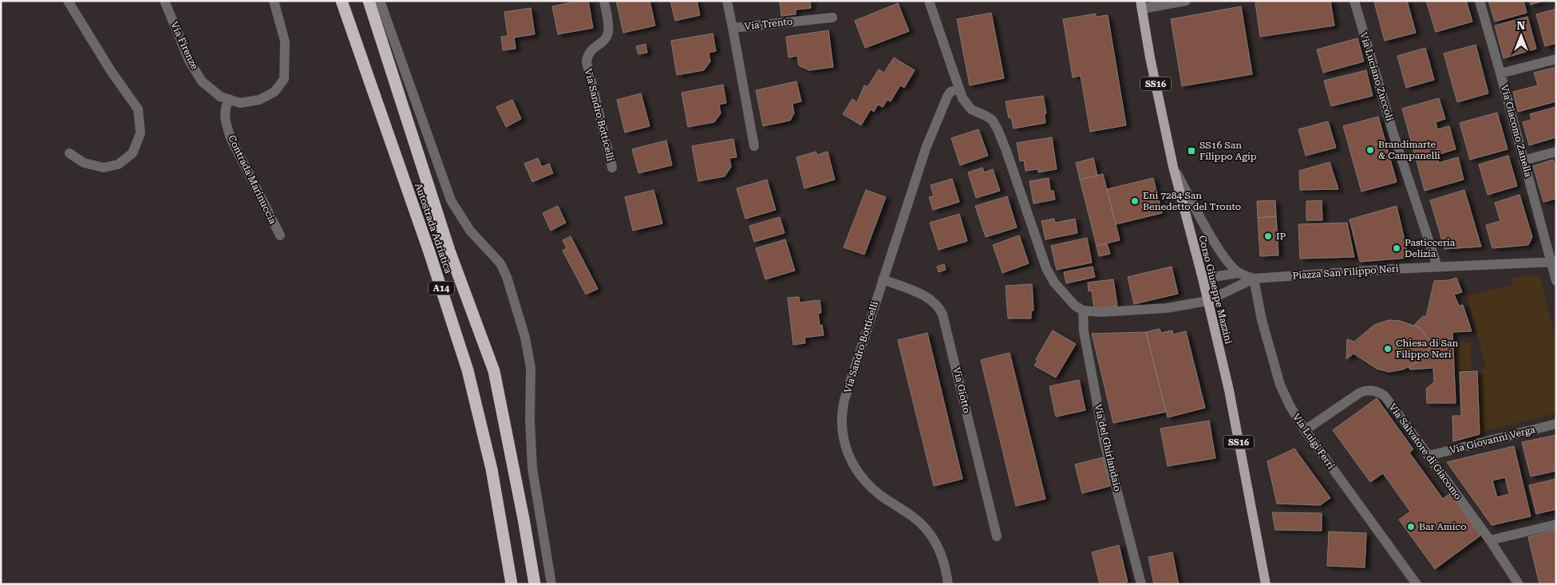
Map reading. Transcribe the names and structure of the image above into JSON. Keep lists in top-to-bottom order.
{
  "streets": {
    "highway": ["Autostrada Adriatica", "A14"],
    "main road": ["SS16", "Corso Giuseppe Mazzini"],
    "street": [
      "Via Trento",
      "Via Firenze",
      "Via Luciano Zuccoli",
      "Via Sandro Botticelli",
      "Via Giacomo Zanella",
      "Contrada Marinuccia",
      "Piazza San Filippo Neri",
      "Via Giotto",
      "Via Giovanni Verga",
      "Via Luigi Ferri",
      "Via del Ghirlandaio",
      "Via Salvatore di Giacomo"
    ]
  },
  "crossings": [
    ["Via Firenze", "Contrada Marinuccia"],
    ["Via Luciano Zuccoli", "Piazza San Filippo Neri"],
    ["Via Sandro Botticelli", "Via Giotto"],
    ["Via Giacomo Zanella", "Piazza San Filippo Neri"],
    ["Piazza San Filippo Neri", "Via Luigi Ferri"],
    ["Via Giovanni Verga", "Via Salvatore di Giacomo"],
    ["Via Luigi Ferri", "Via Salvatore di Giacomo"]
  ],
  "places": {
    "other": [
      "Brandimarte & Campanelli",
      "Eni 7284 San Benedetto del Tronto",
      "IP",
      "Pasticceria Delizia",
      "Chiesa di San Filippo Neri",
      "Bar Amico"
    ],
    "transit": ["SS16 San Filippo Agip"]
  },
  "north": "top"
}
